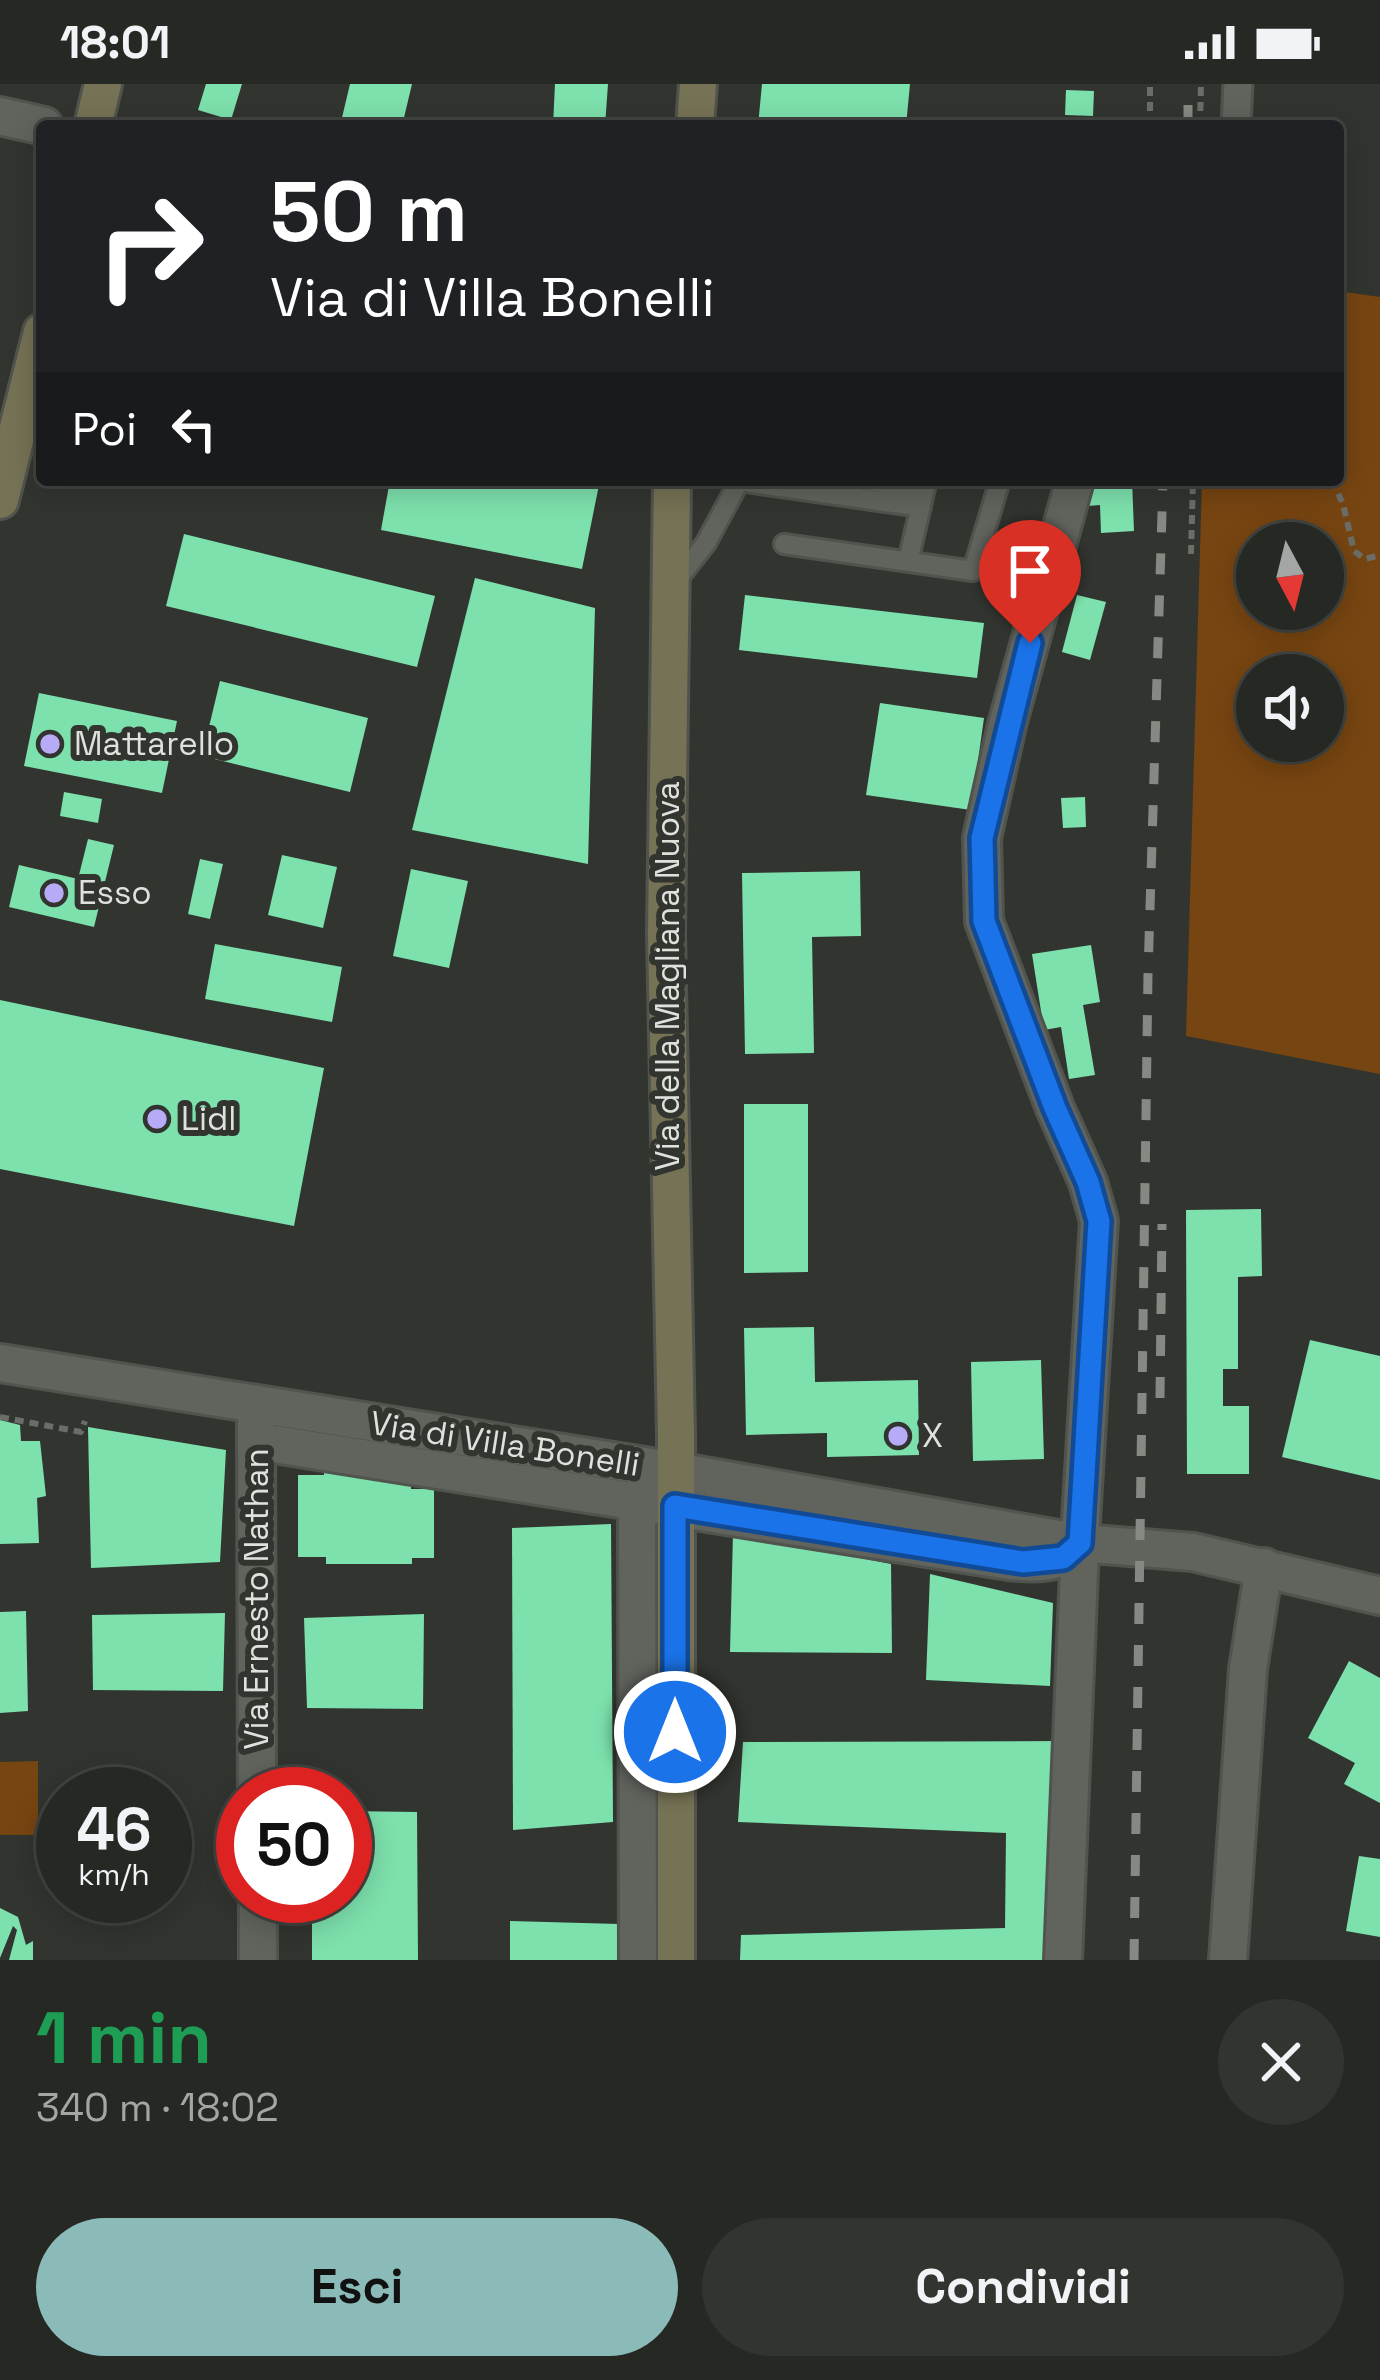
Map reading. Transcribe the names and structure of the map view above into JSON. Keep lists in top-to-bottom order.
{
  "streets": {
    "main road": ["Via della Magliana Nuova"],
    "street": ["Via di Villa Bonelli", "Via Ernesto Nathan"]
  },
  "crossings": [
    ["Via della Magliana Nuova", "Via di Villa Bonelli"],
    ["Via di Villa Bonelli", "Via Ernesto Nathan"]
  ],
  "places": [
    "Mattarello",
    "Esso",
    "Lidl",
    "X"
  ],
  "north": "bottom",
  "page": {
    "status": "18:01",
    "turn": ["50 m", "Via di Villa Bonelli"],
    "then": "Poi",
    "speed": "46 km/h",
    "limit": "50",
    "heading": ["1 min", "340 m · 18:02"],
    "buttons": ["Esci", "Condividi"]
  }
}
